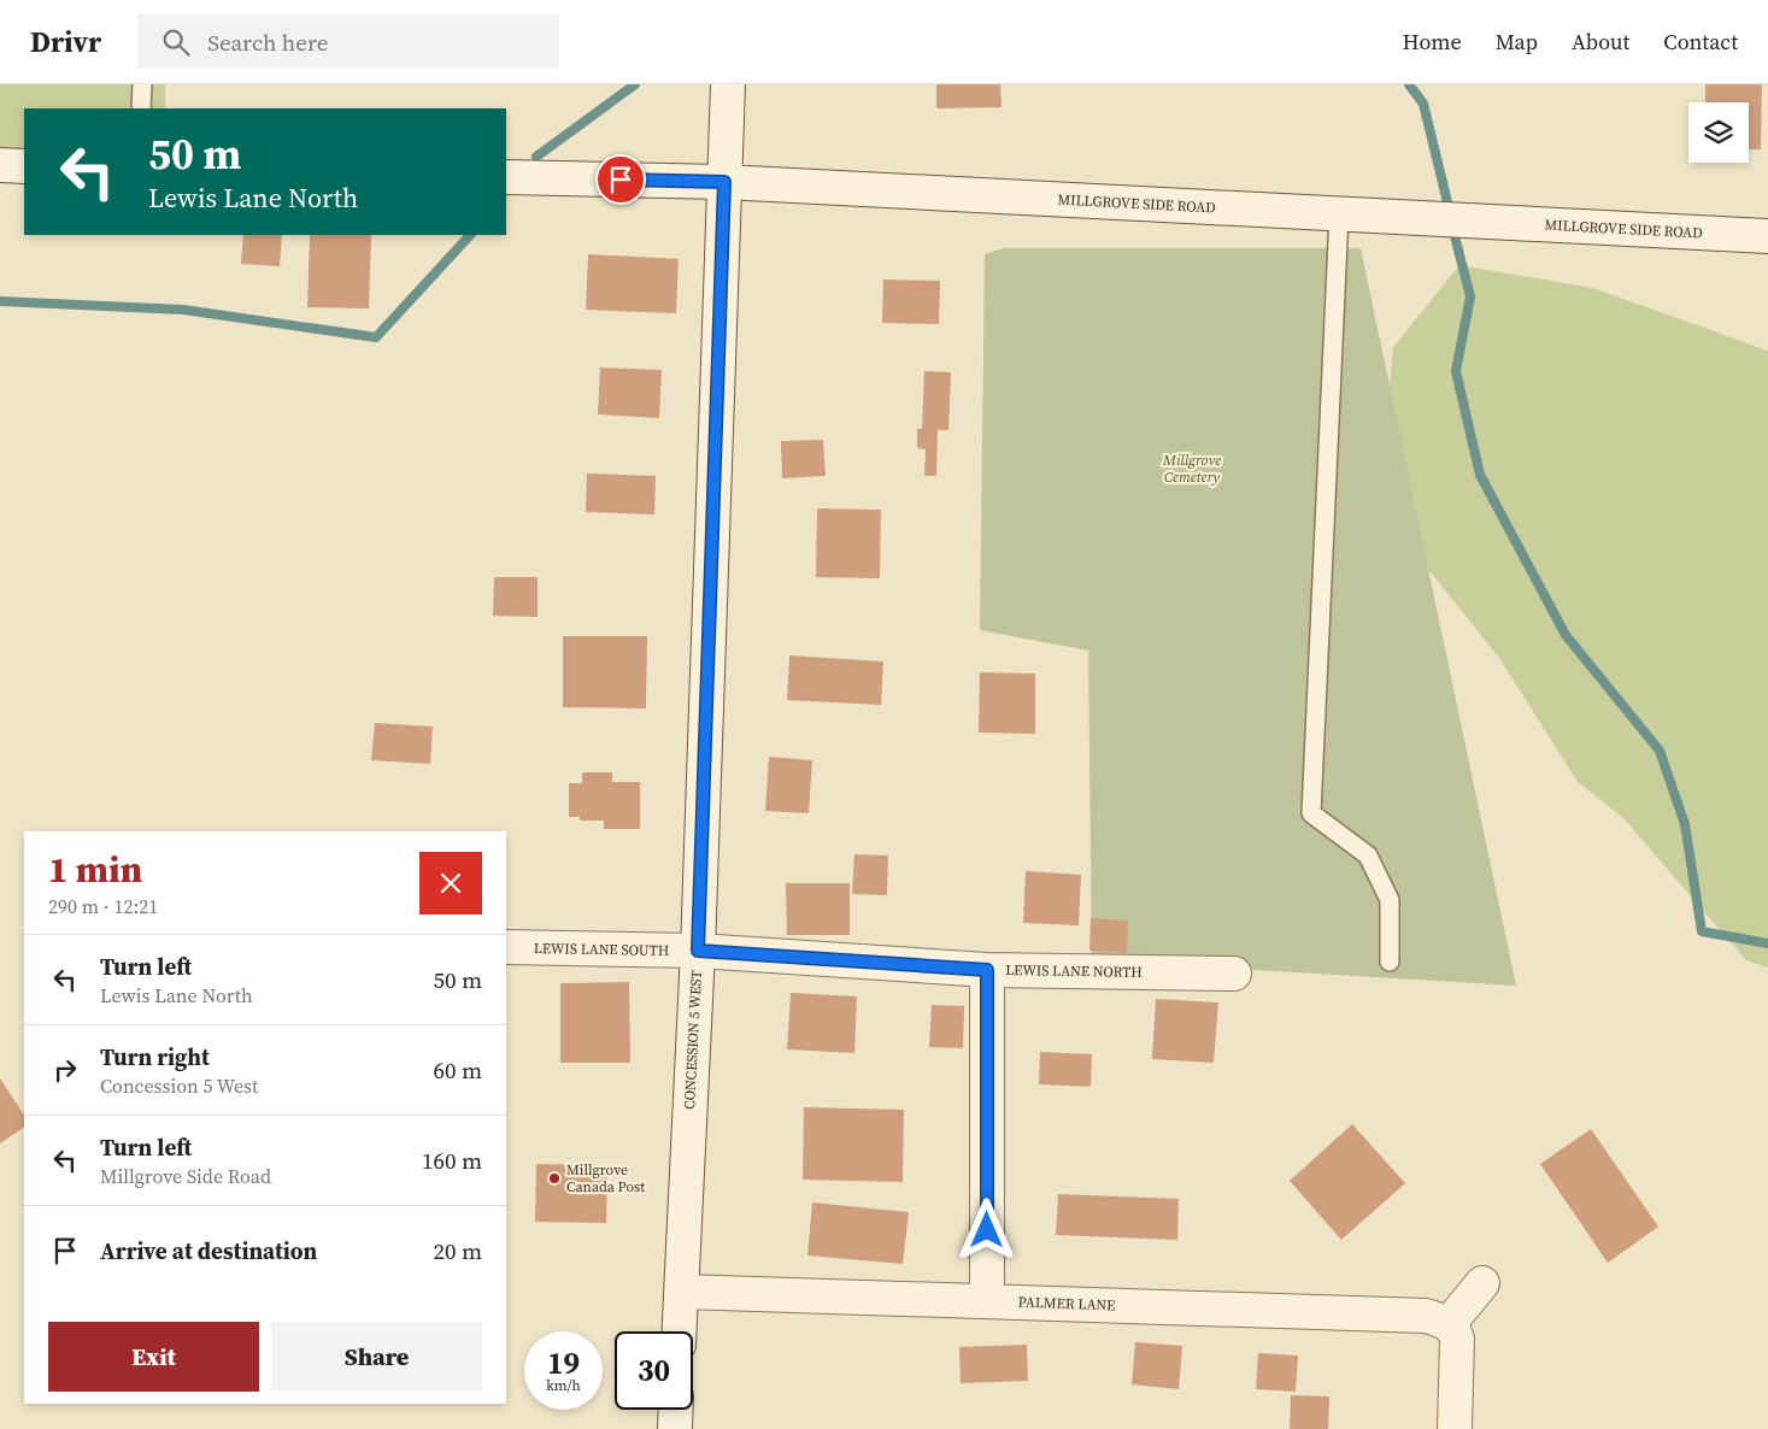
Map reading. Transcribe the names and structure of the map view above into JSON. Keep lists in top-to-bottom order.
{
  "streets": {
    "main road": [
      "MILLGROVE SIDE ROAD",
      "LEWIS LANE SOUTH",
      "LEWIS LANE NORTH",
      "CONCESSION 5 WEST",
      "PALMER LANE"
    ]
  },
  "crossings": [
    ["MILLGROVE SIDE ROAD", "CONCESSION 5 WEST"],
    ["LEWIS LANE SOUTH", "LEWIS LANE NORTH"],
    ["LEWIS LANE SOUTH", "CONCESSION 5 WEST"],
    ["LEWIS LANE NORTH", "CONCESSION 5 WEST"],
    ["CONCESSION 5 WEST", "PALMER LANE"]
  ],
  "parks": ["Millgrove Cemetery"],
  "places": ["Millgrove Canada Post"],
  "page": {
    "header": "Drivr",
    "search": "Search here",
    "nav": [
      "Home",
      "Map",
      "About",
      "Contact"
    ],
    "turn": ["50 m", "Lewis Lane North"],
    "heading": ["1 min", "290 m · 12:21"],
    "list": [
      {
        "name": "Turn left",
        "note": "Lewis Lane North",
        "value": "50 m"
      },
      {
        "name": "Turn right",
        "note": "Concession 5 West",
        "value": "60 m"
      },
      {
        "name": "Turn left",
        "note": "Millgrove Side Road",
        "value": "160 m"
      },
      {
        "name": "Arrive at destination",
        "value": "20 m"
      }
    ],
    "buttons": ["Exit", "Share"],
    "speed": "19 km/h",
    "limit": "30"
  }
}
